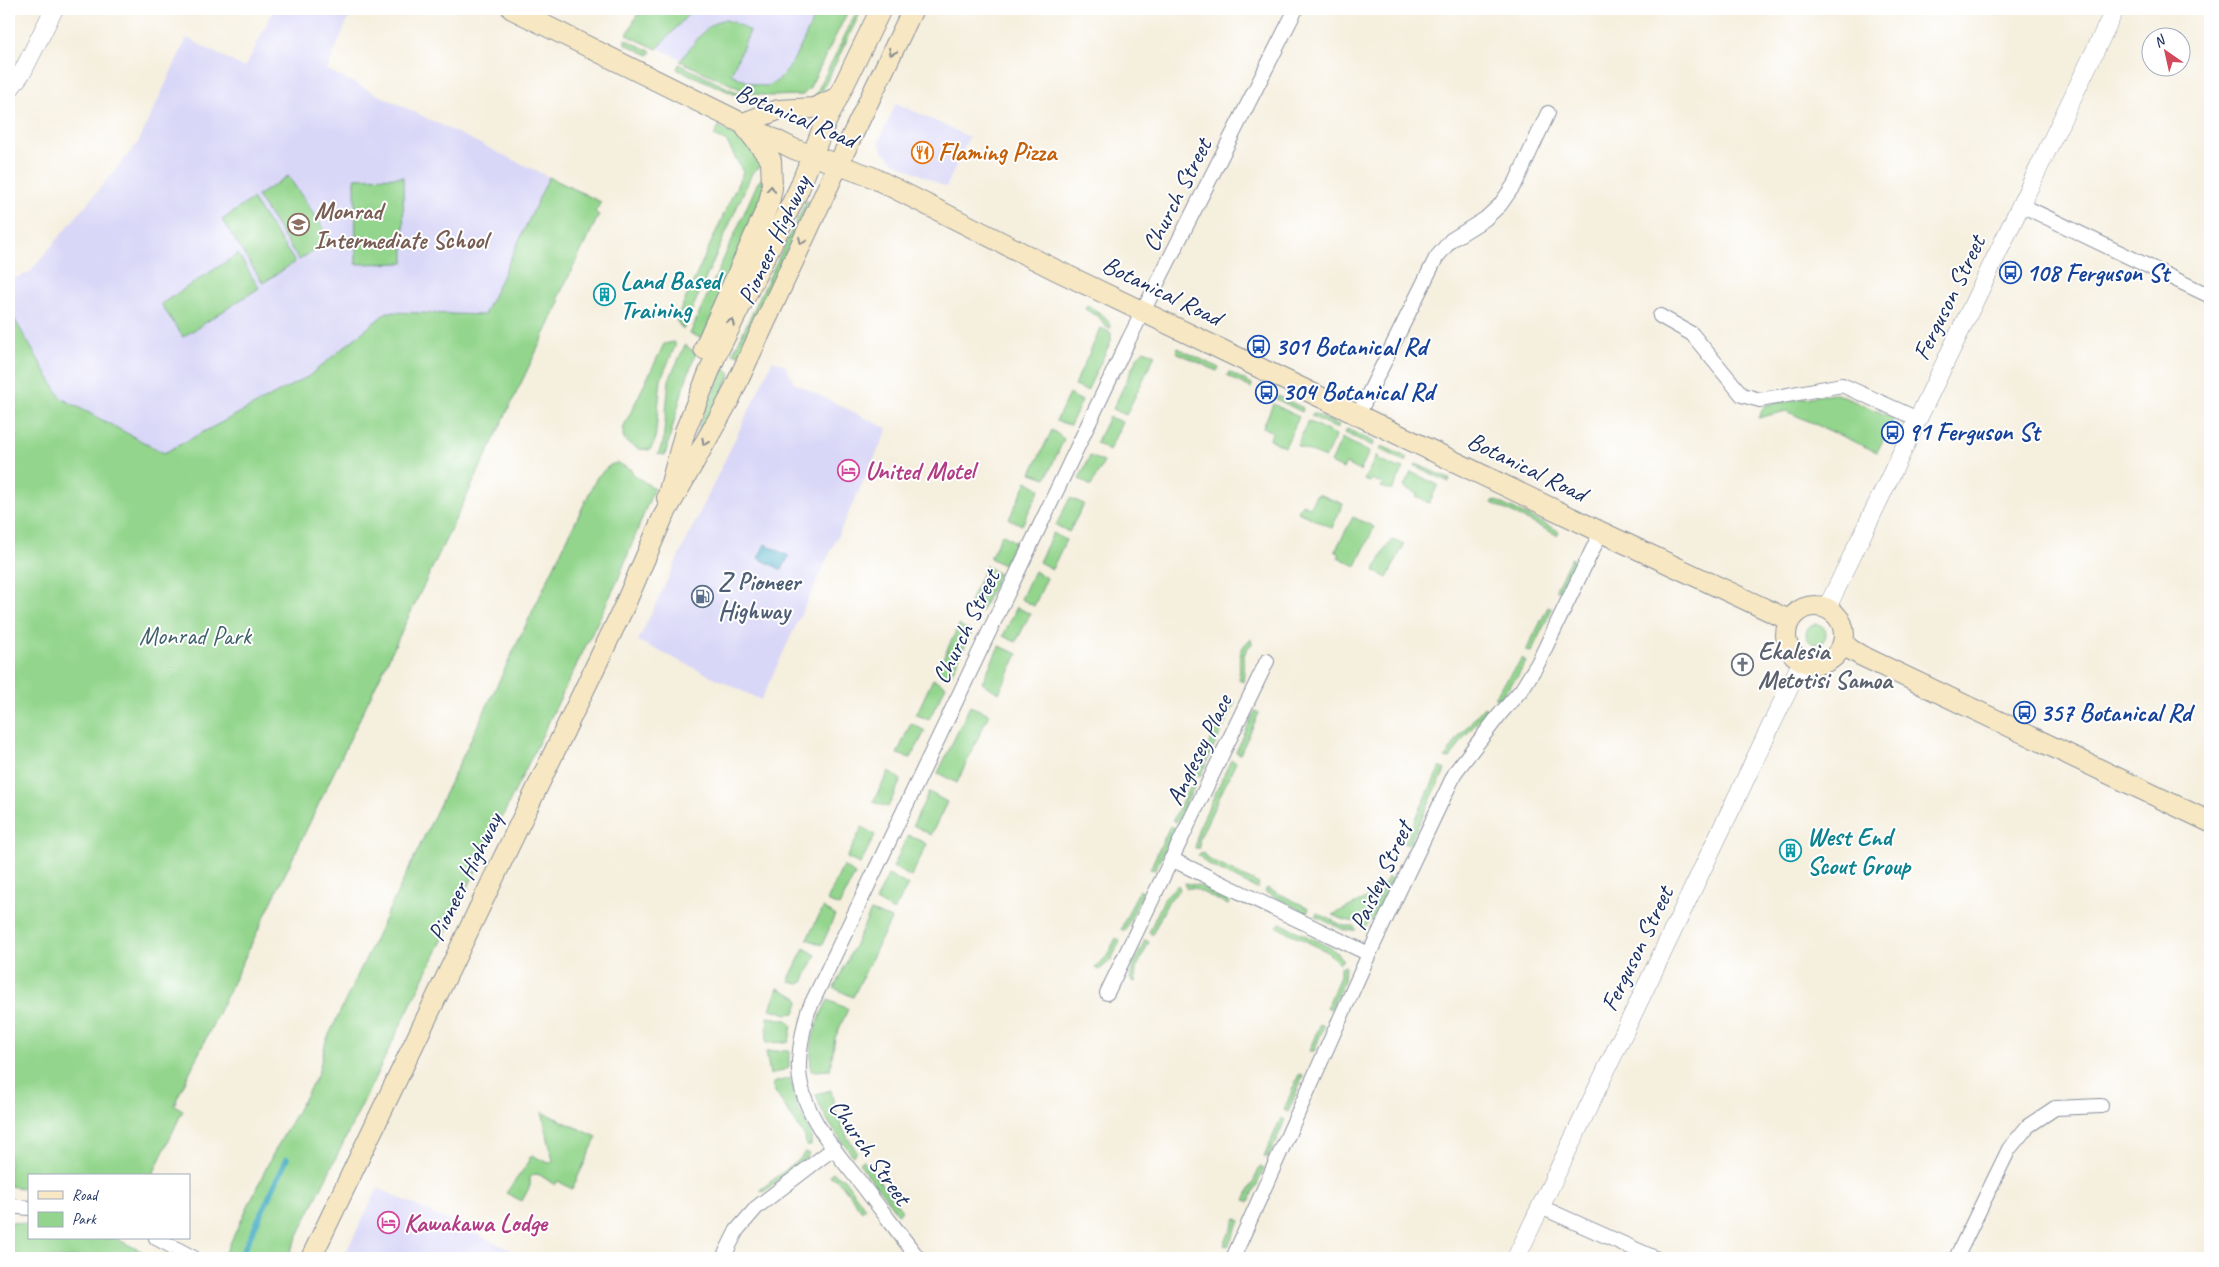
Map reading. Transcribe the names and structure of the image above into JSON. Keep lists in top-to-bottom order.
{
  "streets": {
    "main road": ["Botanical Road", "Pioneer Highway"],
    "street": [
      "Church Street",
      "Ferguson Street",
      "Anglesey Place",
      "Paisley Street"
    ]
  },
  "crossings": [
    ["Botanical Road", "Church Street"],
    ["Botanical Road", "Pioneer Highway"],
    ["Botanical Road", "Ferguson Street"],
    ["Botanical Road", "Paisley Street"]
  ],
  "parks": ["Monrad Park"],
  "places": {
    "restaurant": ["Flaming Pizza"],
    "school or university": ["Monrad Intermediate School"],
    "bus stop": [
      "108 Ferguson St",
      "301 Botanical Rd",
      "304 Botanical Rd",
      "91 Ferguson St",
      "357 Botanical Rd"
    ],
    "building": ["Land Based Training", "West End Scout Group"],
    "hotel": ["United Motel", "Kawakawa Lodge"],
    "fuel station": ["Z Pioneer Highway"],
    "church": ["Ekalesia Metotisi Samoa"]
  },
  "legend": ["Road", "Park"],
  "north": "top left"
}
